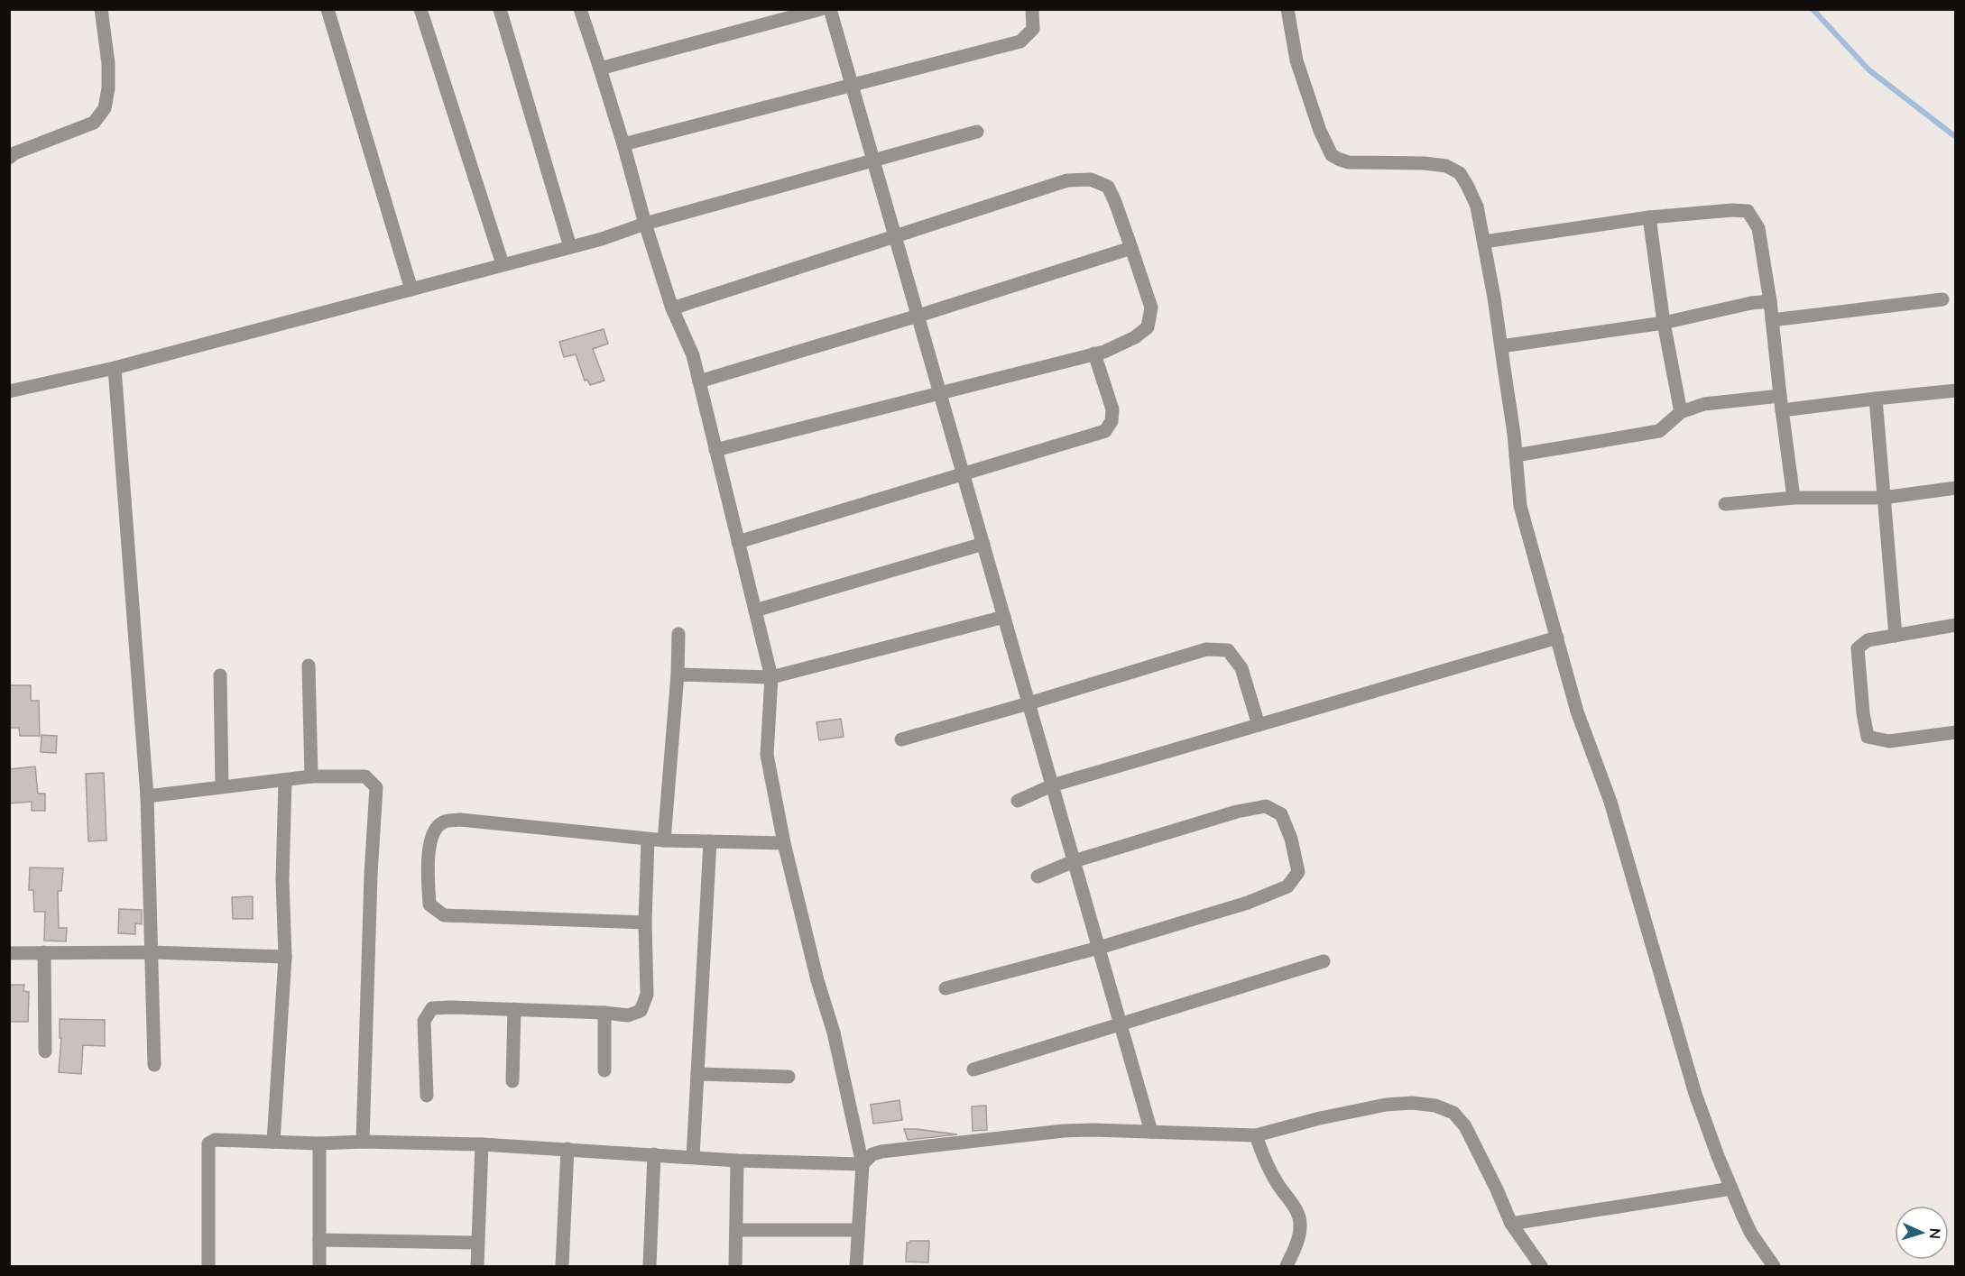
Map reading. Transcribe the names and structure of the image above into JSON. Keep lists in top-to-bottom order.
{
  "north": "right"
}
